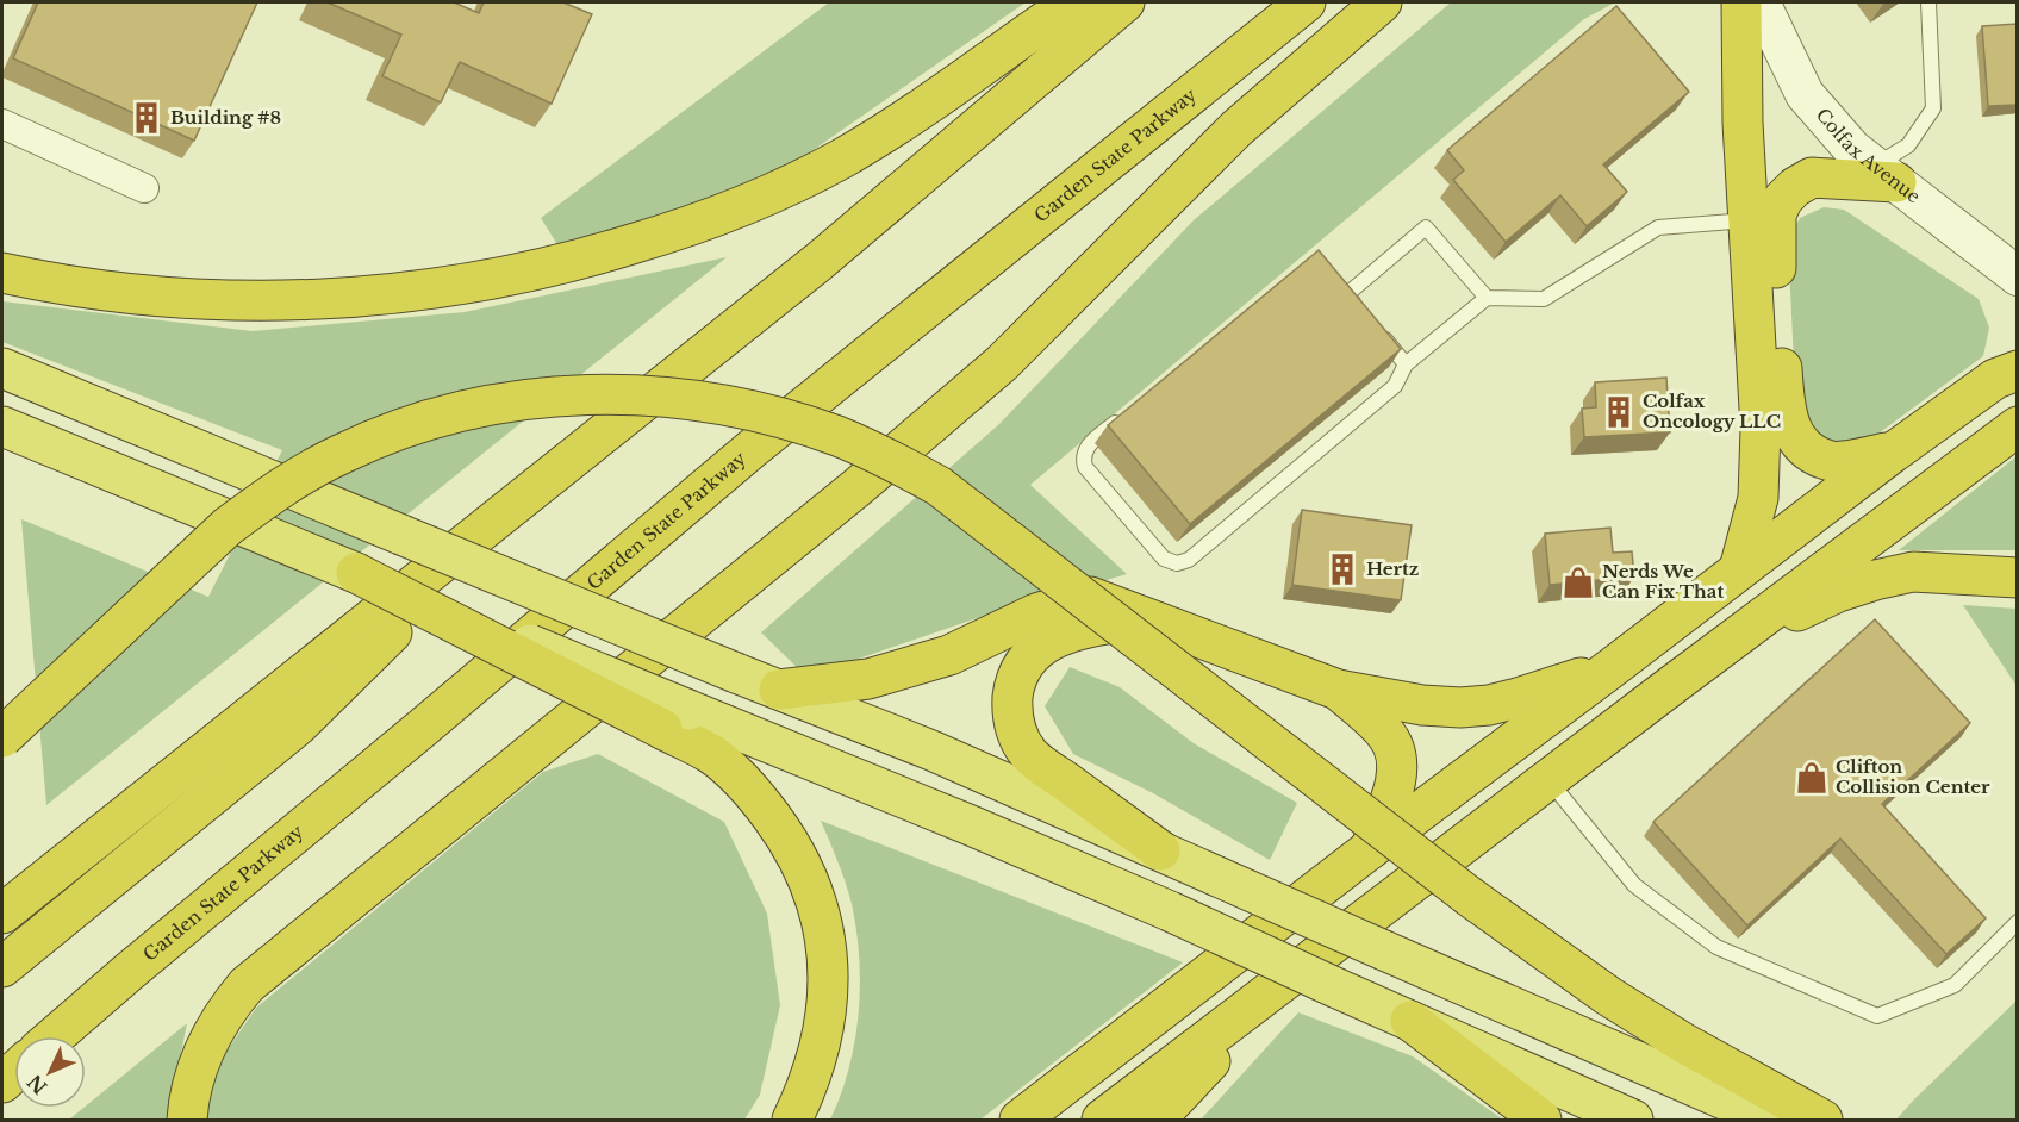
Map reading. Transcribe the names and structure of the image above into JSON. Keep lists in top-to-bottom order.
{
  "streets": {
    "highway": ["Garden State Parkway"],
    "street": ["Colfax Avenue"]
  },
  "places": {
    "building": ["Building #8", "Colfax Oncology LLC", "Hertz"],
    "shop": ["Nerds We Can Fix That", "Clifton Collision Center"]
  },
  "north": "bottom left"
}
